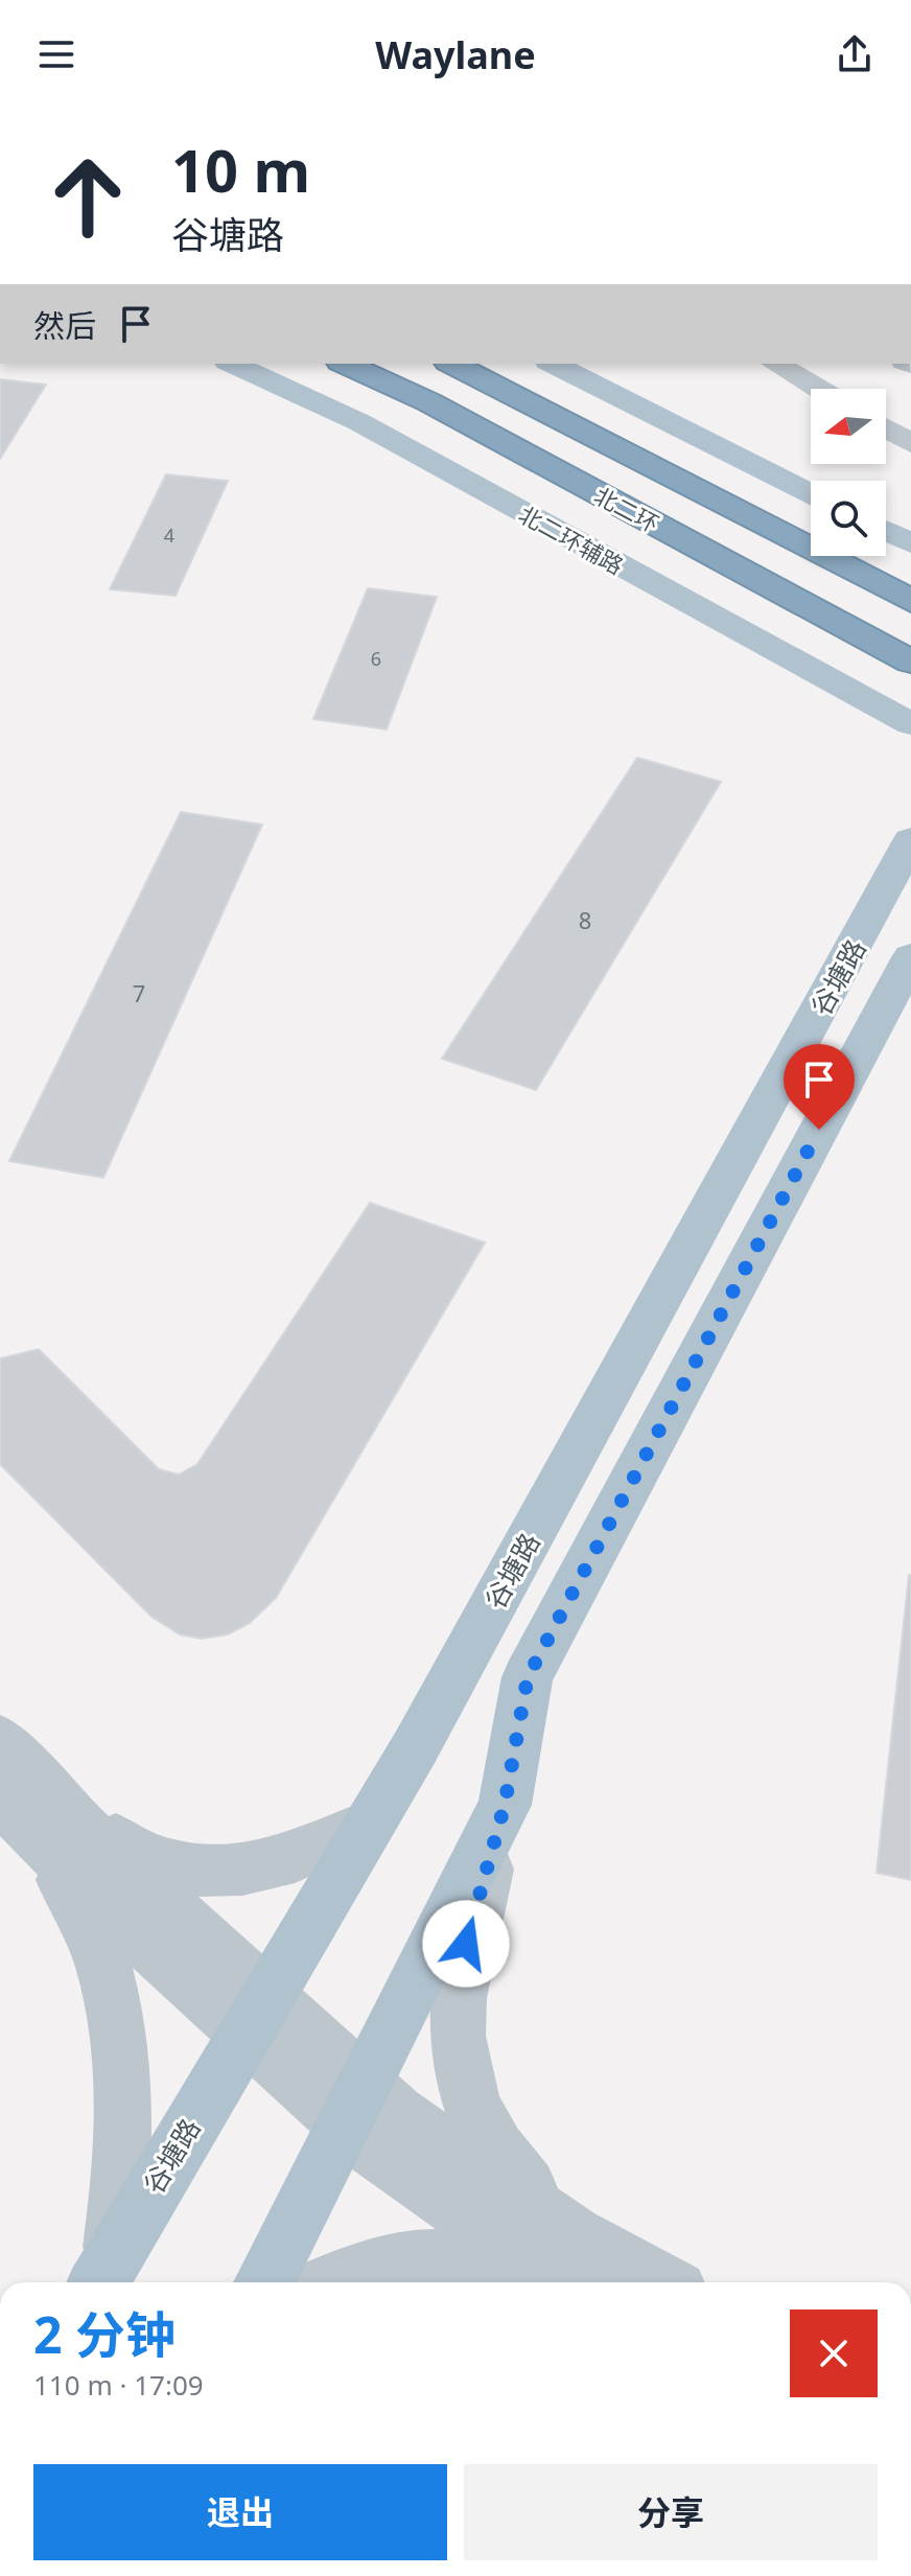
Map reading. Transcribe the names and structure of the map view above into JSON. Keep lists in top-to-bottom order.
{
  "streets": {
    "highway": ["北二环"],
    "main road": ["北二环辅路", "谷塘路"]
  },
  "house_numbers": [
    "4",
    "6",
    "8",
    "7"
  ],
  "north": "left",
  "page": {
    "header": "Waylane",
    "turn": ["10 m", "谷塘路"],
    "then": "然后",
    "heading": ["2 分钟", "110 m · 17:09"],
    "buttons": ["退出", "分享"]
  }
}
